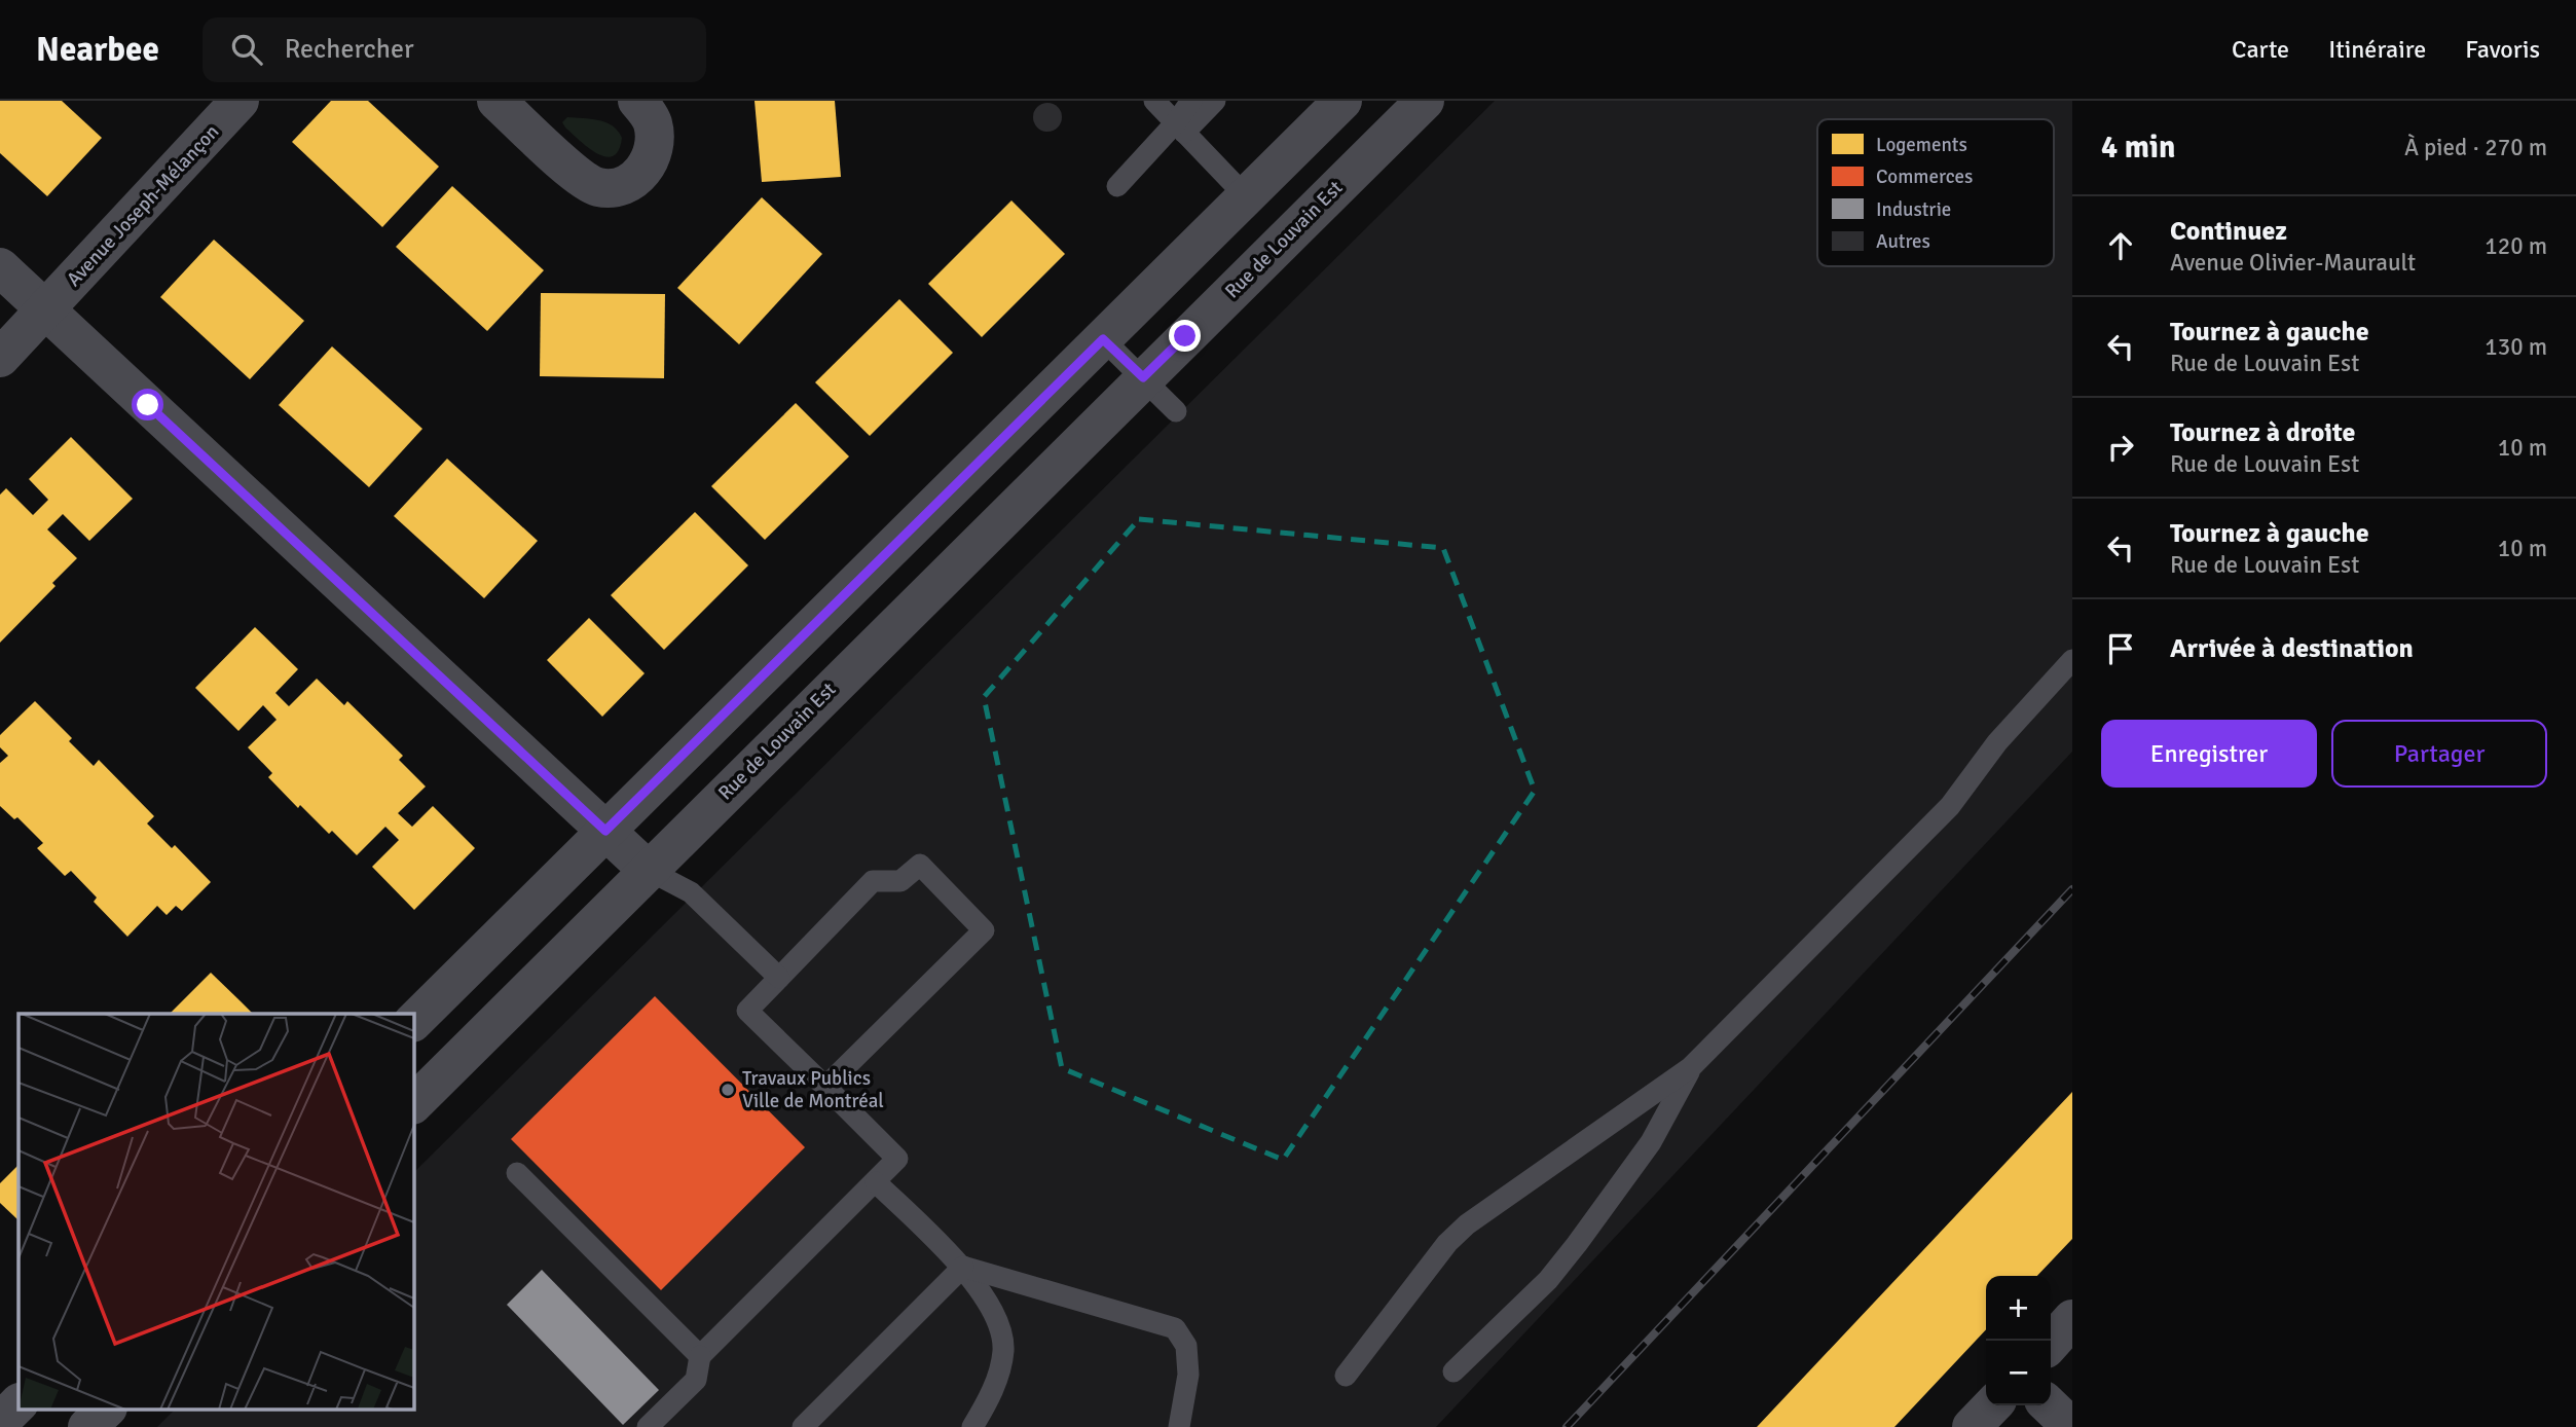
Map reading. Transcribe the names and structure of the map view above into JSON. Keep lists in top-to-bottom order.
{
  "streets": {
    "street": ["Avenue Joseph-Mélançon", "Rue de Louvain Est"]
  },
  "places": ["Travaux Publics Ville de Montréal"],
  "legend": [
    "Logements",
    "Commerces",
    "Industrie",
    "Autres"
  ],
  "page": {
    "header": "Nearbee",
    "search": "Rechercher",
    "nav": ["Carte", "Itinéraire", "Favoris"],
    "heading": ["4 min", "À pied · 270 m"],
    "list": [
      ["Continuez", "Avenue Olivier-Maurault", "120 m"],
      ["Tournez à gauche", "Rue de Louvain Est", "130 m"],
      ["Tournez à droite", "Rue de Louvain Est", "10 m"],
      ["Tournez à gauche", "Rue de Louvain Est", "10 m"],
      "Arrivée à destination"
    ],
    "buttons": ["Enregistrer", "Partager"],
    "map_buttons": ["+", "−"]
  }
}
